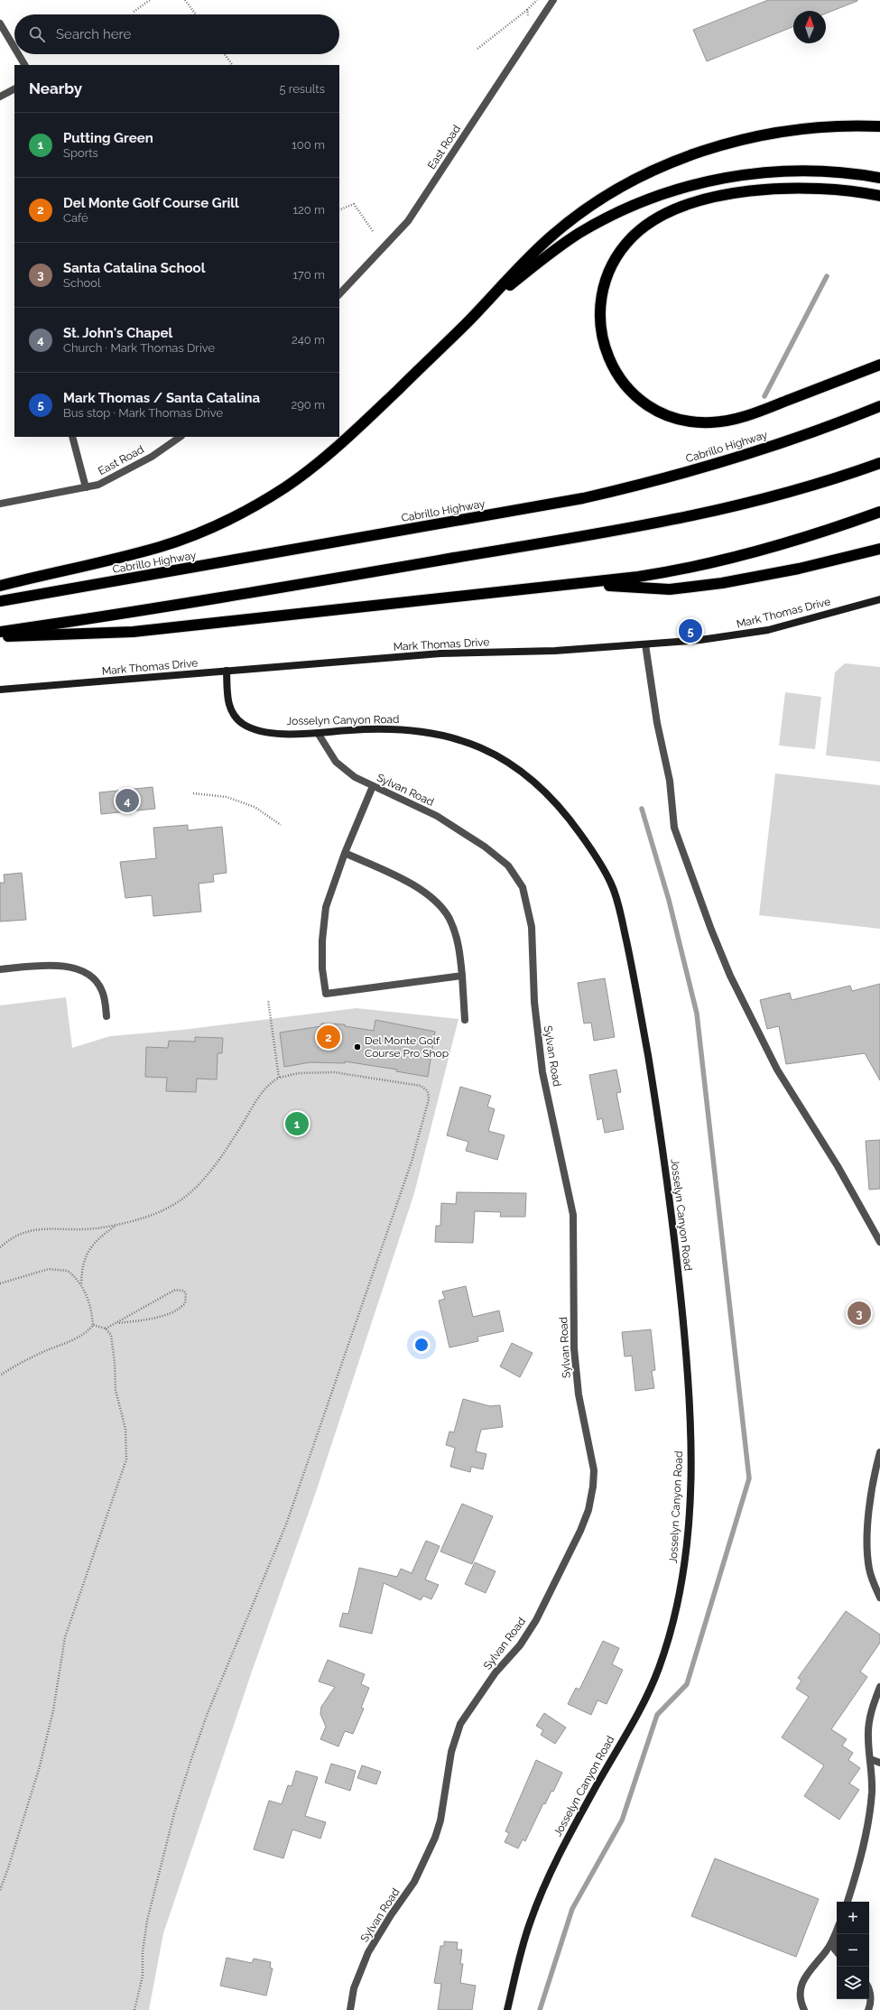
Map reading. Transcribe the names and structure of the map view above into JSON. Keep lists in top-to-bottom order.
{
  "streets": {
    "highway": ["Cabrillo Highway"],
    "street": [
      "East Road",
      "Mark Thomas Drive",
      "Josselyn Canyon Road",
      "Sylvan Road"
    ]
  },
  "crossings": [
    ["Mark Thomas Drive", "Josselyn Canyon Road"],
    ["Josselyn Canyon Road", "Sylvan Road"]
  ],
  "places": ["Del Monte Golf Course Pro Shop"],
  "north": "top",
  "page": {
    "search": "Search here",
    "heading": ["Nearby", "5 results"],
    "list": [
      {
        "mark": "1",
        "name": "Putting Green",
        "note": "Sports",
        "value": "100 m"
      },
      {
        "mark": "2",
        "name": "Del Monte Golf Course Grill",
        "note": "Café",
        "value": "120 m"
      },
      {
        "mark": "3",
        "name": "Santa Catalina School",
        "note": "School",
        "value": "170 m"
      },
      {
        "mark": "4",
        "name": "St. John's Chapel",
        "note": "Church · Mark Thomas Drive",
        "value": "240 m"
      },
      {
        "mark": "5",
        "name": "Mark Thomas / Santa Catalina",
        "note": "Bus stop · Mark Thomas Drive",
        "value": "290 m"
      }
    ],
    "pins": [
      "5",
      "4",
      "2",
      "1",
      "3"
    ],
    "map_buttons": ["+", "−"]
  }
}
